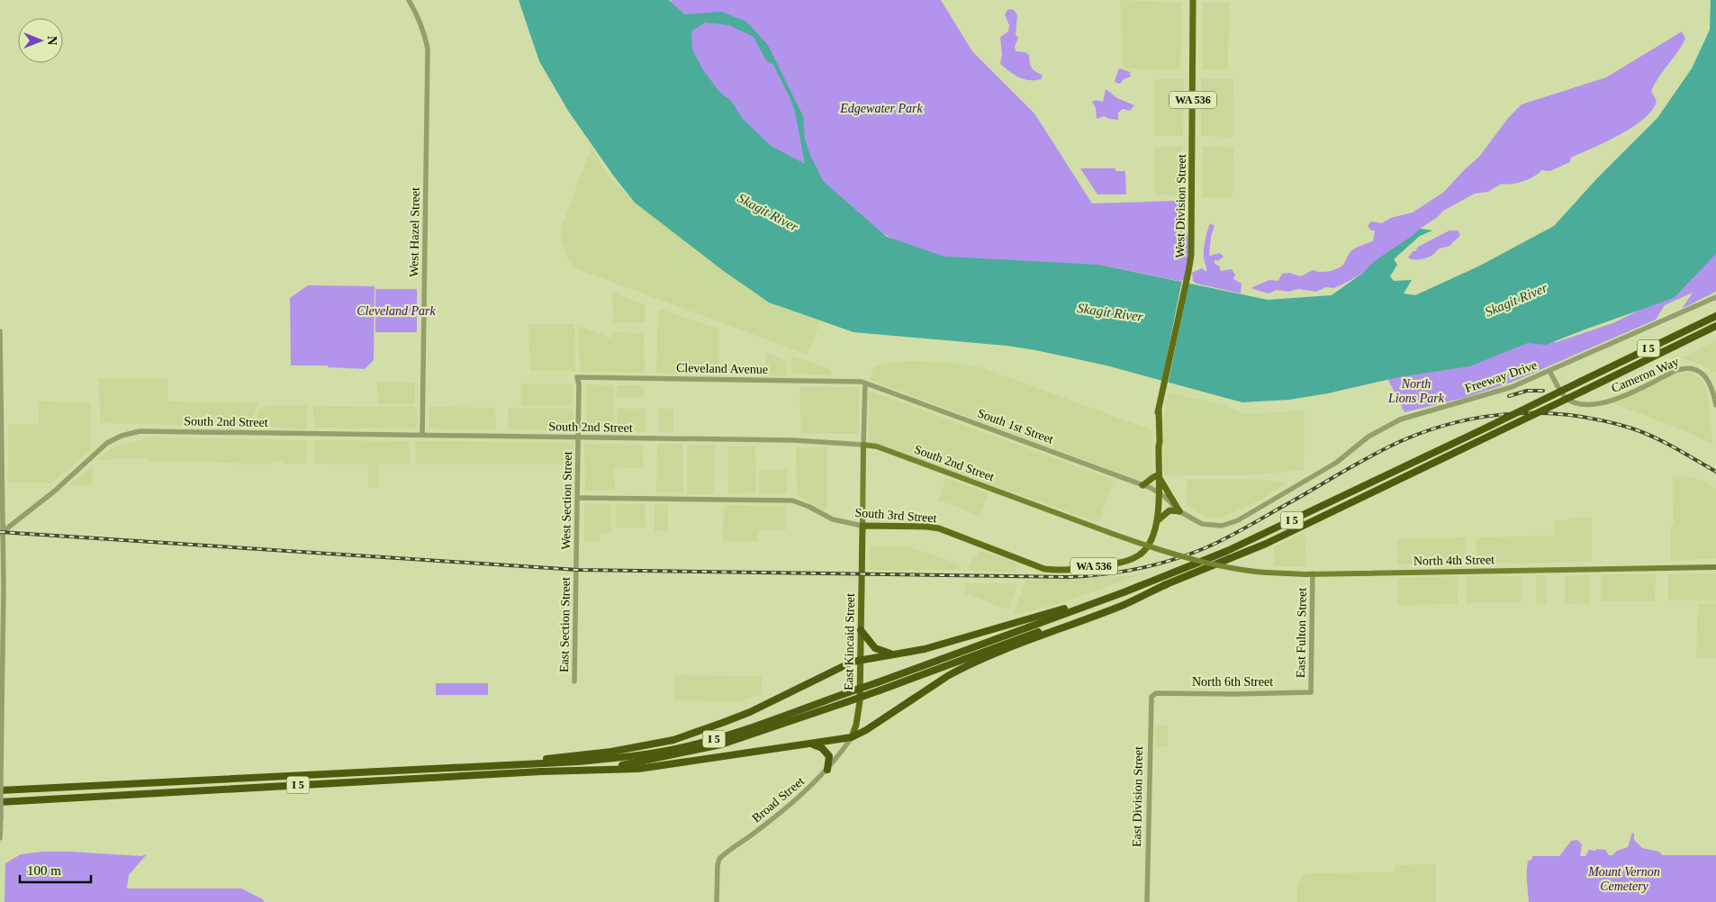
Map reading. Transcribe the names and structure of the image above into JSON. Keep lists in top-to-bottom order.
{
  "streets": {
    "highway": ["I 5"],
    "main road": [
      "WA 536",
      "West Division Street",
      "South 2nd Street",
      "South 3rd Street",
      "North 4th Street",
      "East Kincaid Street",
      "Broad Street"
    ],
    "street": [
      "West Hazel Street",
      "Cleveland Avenue",
      "Cameron Way",
      "Freeway Drive",
      "South 1st Street",
      "West Section Street",
      "East Section Street",
      "East Fulton Street",
      "North 6th Street",
      "East Division Street"
    ]
  },
  "crossings": [
    ["West Division Street", "Freeway Drive"],
    ["West Division Street", "South 1st Street"],
    ["West Division Street", "South 3rd Street"],
    ["West Hazel Street", "South 2nd Street"],
    ["Cleveland Avenue", "South 1st Street"],
    ["Cleveland Avenue", "West Section Street"],
    ["Cameron Way", "Freeway Drive"],
    ["Freeway Drive", "South 1st Street"],
    ["South 2nd Street", "West Section Street"],
    ["South 2nd Street", "North 4th Street"],
    ["West Section Street", "South 3rd Street"],
    ["West Section Street", "East Section Street"],
    ["South 3rd Street", "East Kincaid Street"],
    ["North 4th Street", "East Fulton Street"],
    ["East Fulton Street", "North 6th Street"],
    ["East Kincaid Street", "Broad Street"],
    ["North 6th Street", "East Division Street"]
  ],
  "water": ["Skagit River"],
  "parks": [
    "Edgewater Park",
    "Cleveland Park",
    "North Lions Park",
    "Mount Vernon Cemetery"
  ],
  "scale_bar": "100 m",
  "north": "right"
}
